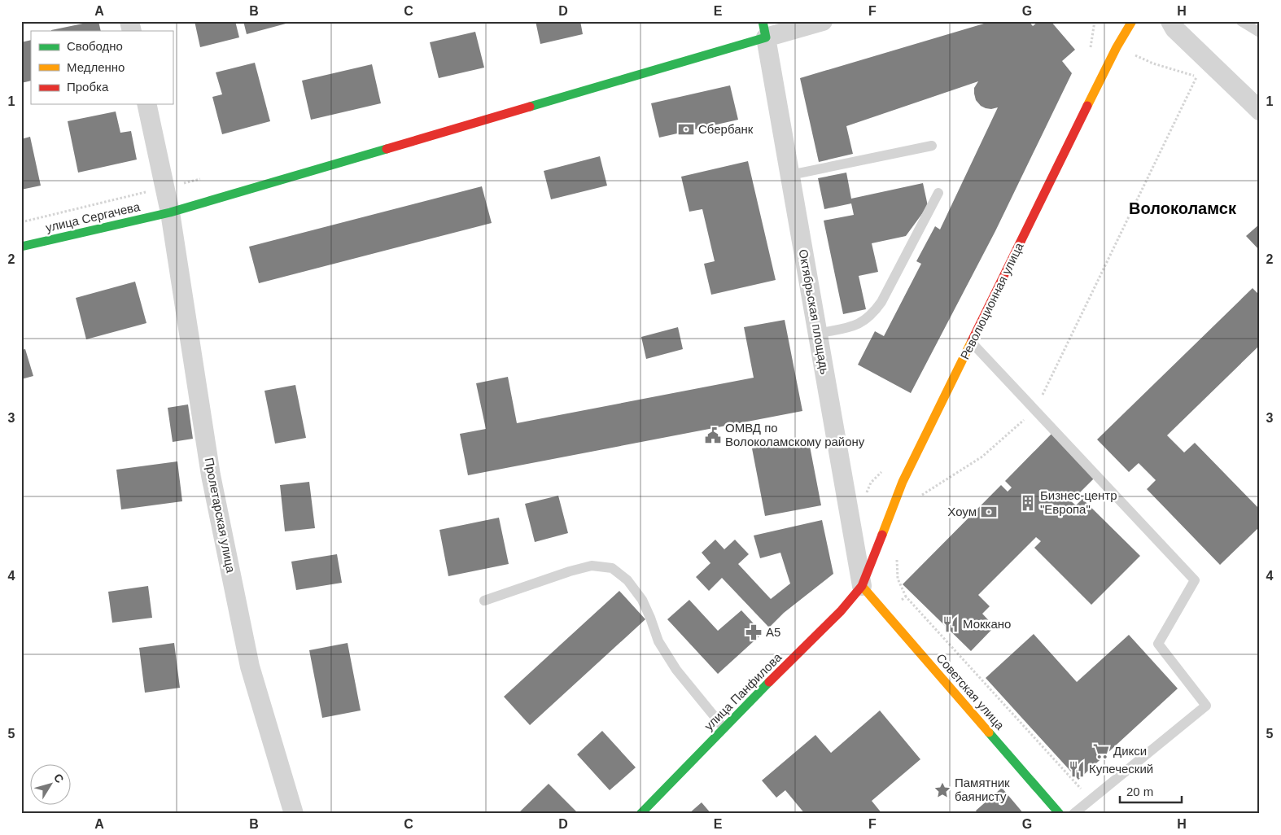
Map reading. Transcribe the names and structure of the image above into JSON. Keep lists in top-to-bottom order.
{
  "streets": {
    "main road": [
      "улица Сергачева",
      "Революционная улица",
      "улица Панфилова",
      "Советская улица"
    ],
    "street": ["Октябрьская площадь", "Пролетарская улица"]
  },
  "crossings": [
    ["улица Сергачева", "Октябрьская площадь"],
    ["улица Сергачева", "Пролетарская улица"],
    ["Революционная улица", "Октябрьская площадь"],
    ["Революционная улица", "улица Панфилова"],
    ["Революционная улица", "Советская улица"],
    ["Октябрьская площадь", "улица Панфилова"],
    ["Октябрьская площадь", "Советская улица"],
    ["улица Панфилова", "Советская улица"]
  ],
  "districts": ["Волоколамск"],
  "places": {
    "bank": ["Сбербанк", "Хоум"],
    "public building": ["ОМВД по Волоколамскому району"],
    "building": ["Бизнес-центр \"Европа\""],
    "restaurant": ["Моккано", "Купеческий"],
    "pharmacy": ["А5"],
    "supermarket": ["Дикси"],
    "place": ["Памятник баянисту"]
  },
  "legend": ["Свободно", "Медленно", "Пробка"],
  "scale_bar": "20 m",
  "north": "top right",
  "grid": {
    "columns": [
      "A",
      "B",
      "C",
      "D",
      "E",
      "F",
      "G",
      "H"
    ],
    "rows": [
      "1",
      "2",
      "3",
      "4",
      "5"
    ]
  }
}
